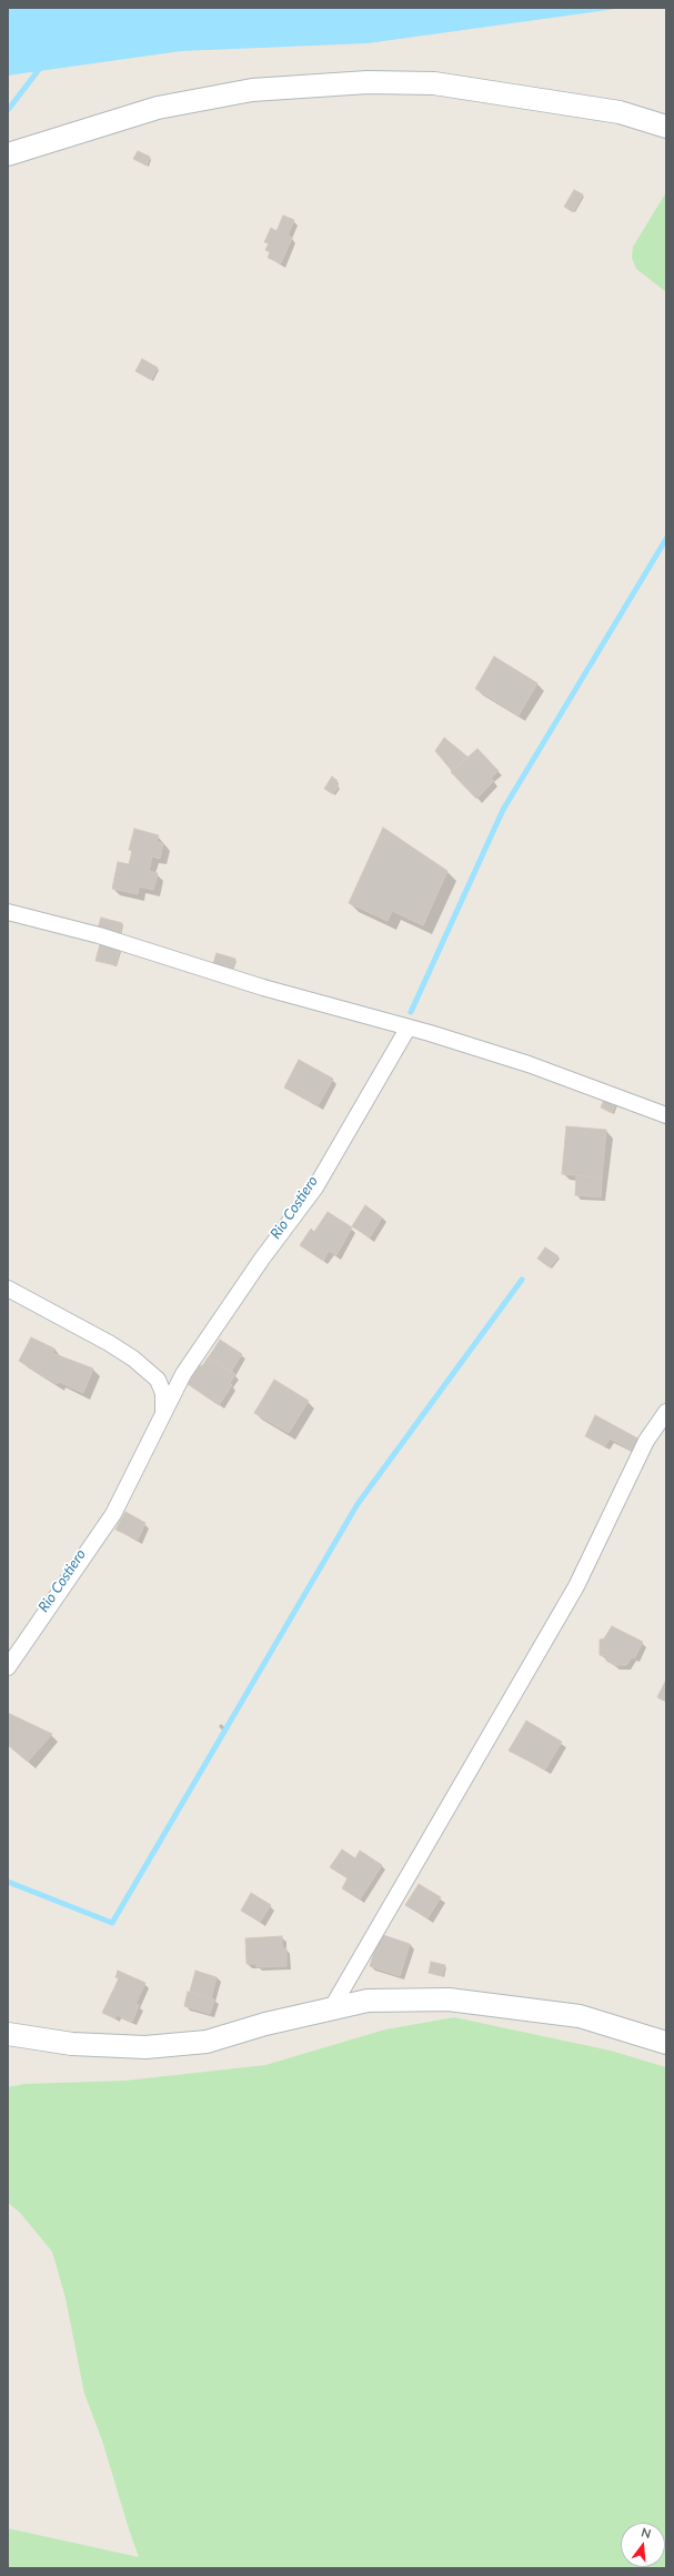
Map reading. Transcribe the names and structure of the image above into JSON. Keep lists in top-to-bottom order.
{
  "water": ["Rio Costiero"],
  "north": "top"
}
